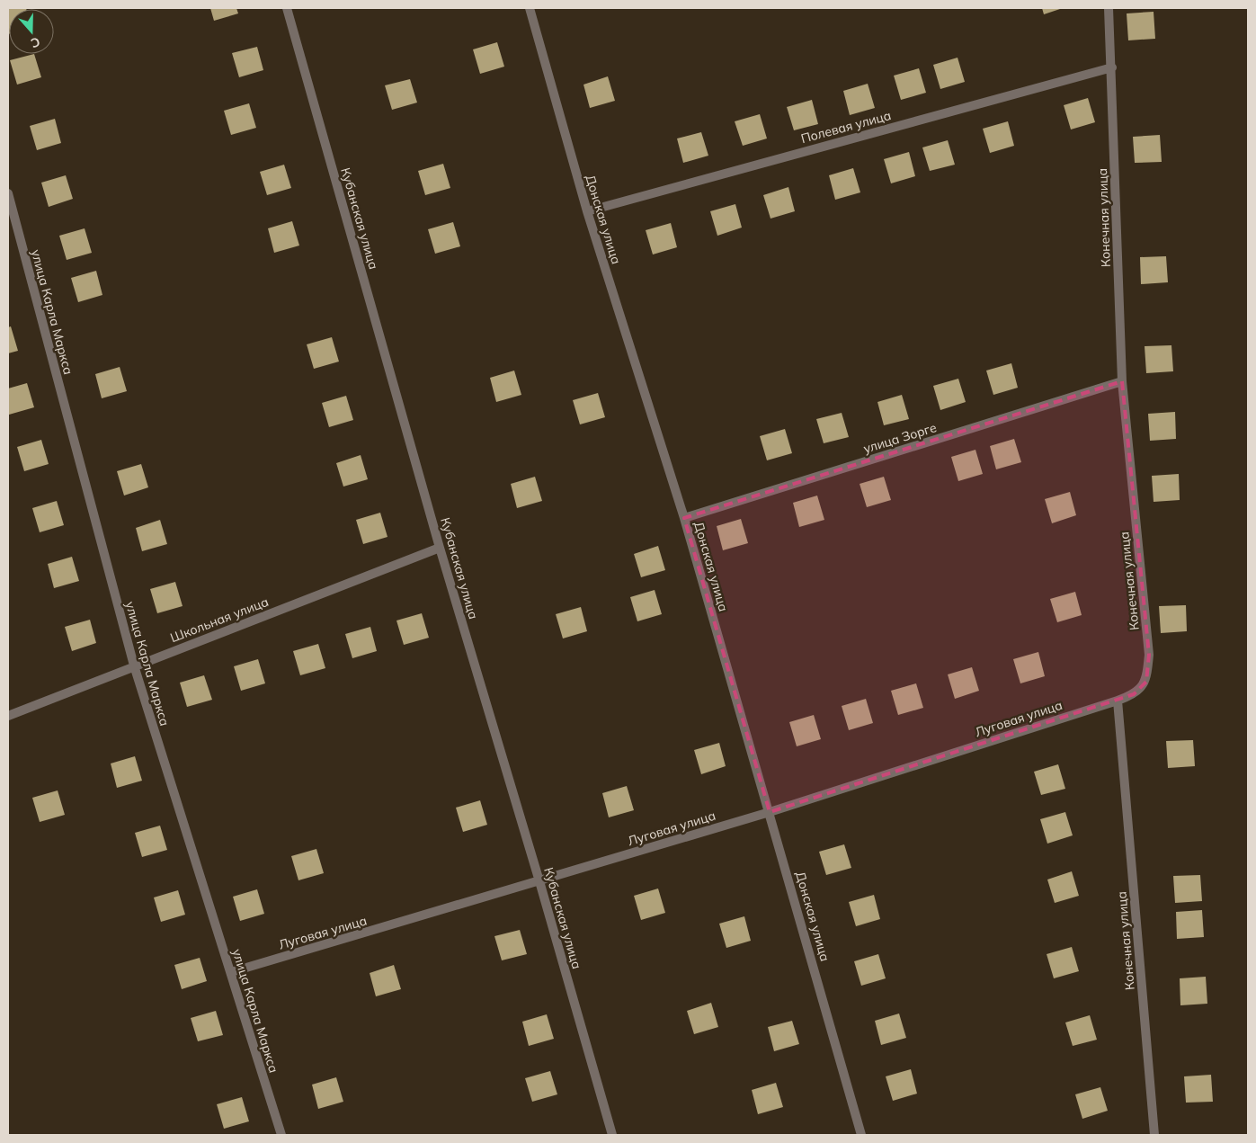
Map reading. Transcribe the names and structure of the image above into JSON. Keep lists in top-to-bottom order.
{
  "streets": {
    "street": [
      "Полевая улица",
      "Конечная улица",
      "Кубанская улица",
      "Донская улица",
      "улица Карла Маркса",
      "улица Зорге",
      "Школьная улица",
      "Луговая улица"
    ]
  },
  "crossings": [
    ["Полевая улица", "Конечная улица"],
    ["Полевая улица", "Донская улица"],
    ["Конечная улица", "улица Зорге"],
    ["Конечная улица", "Луговая улица"],
    ["Кубанская улица", "Школьная улица"],
    ["Кубанская улица", "Луговая улица"],
    ["Донская улица", "улица Зорге"],
    ["Донская улица", "Луговая улица"],
    ["улица Карла Маркса", "Школьная улица"],
    ["улица Карла Маркса", "Луговая улица"]
  ],
  "north": "bottom"
}
